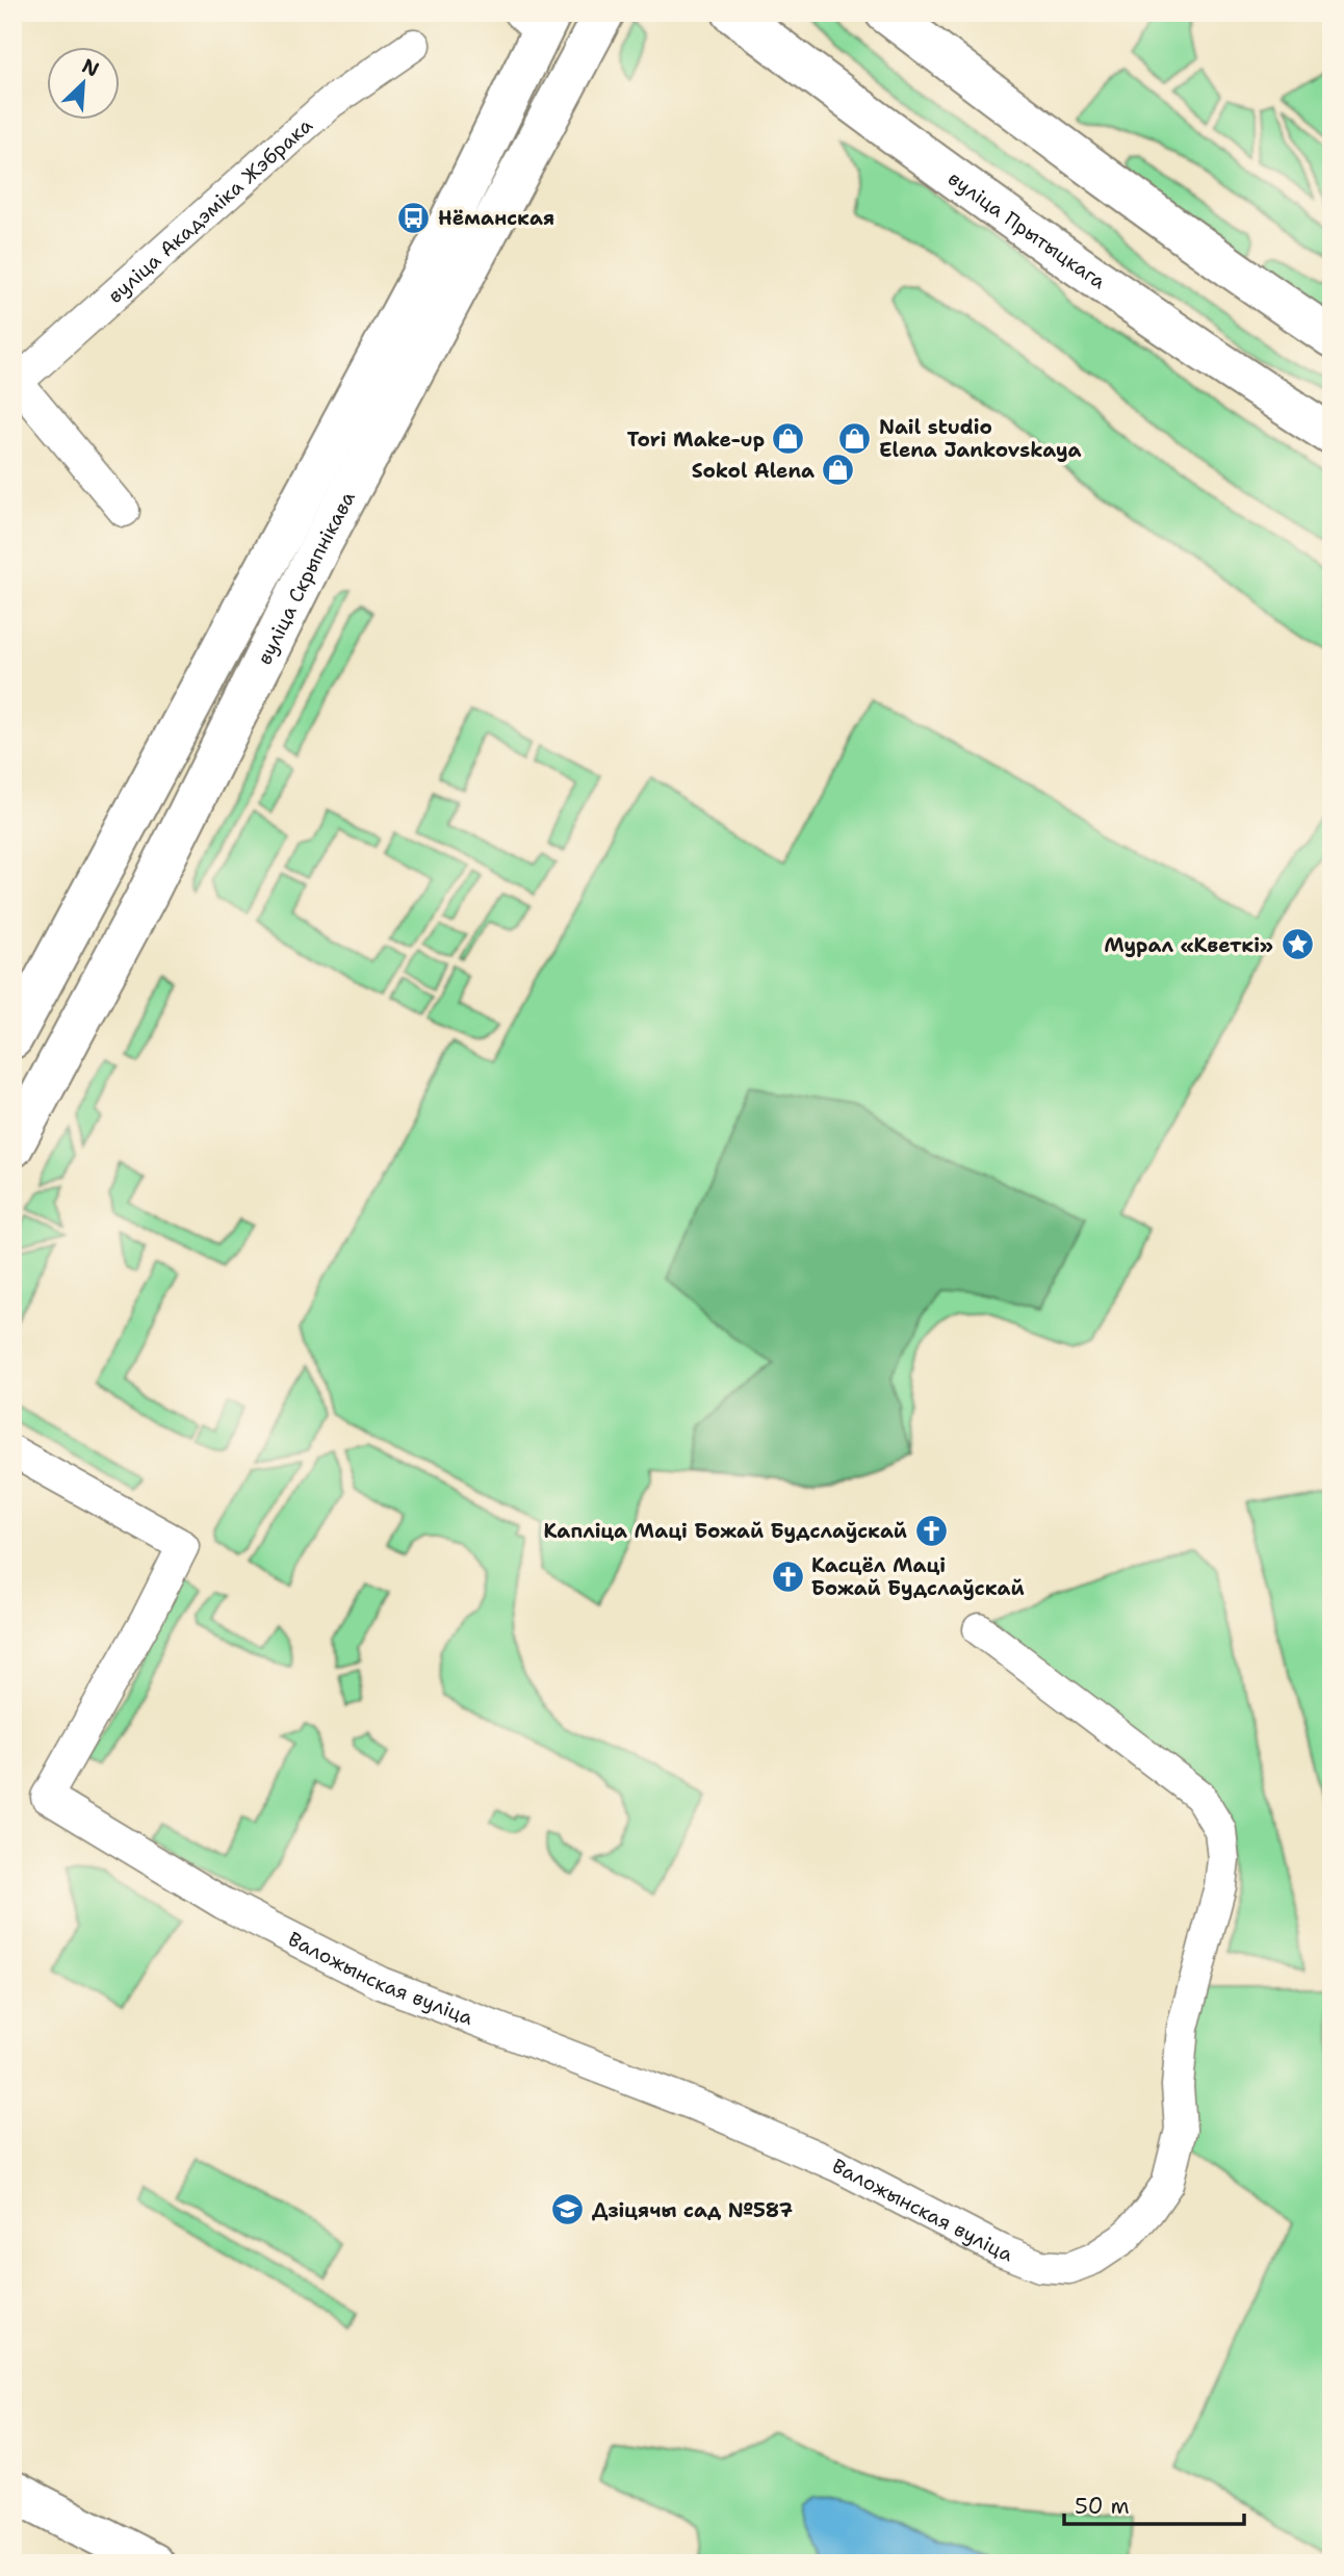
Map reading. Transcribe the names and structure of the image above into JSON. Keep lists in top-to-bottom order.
{
  "streets": {
    "main road": ["вуліца Прытыцкага", "вуліца Скрыпнікава"],
    "street": ["вуліца Акадэміка Жэбрака", "Валожынская вуліца"]
  },
  "places": {
    "bus stop": ["Нёманская"],
    "shop": ["Nail studio Elena Jankovskaya", "Tori Make-up", "Sokol Alena"],
    "place": ["Мурал «Кветкі»"],
    "church": ["Капліца Маці Божай Будслаўскай", "Касцёл Маці Божай Будслаўскай"],
    "school or university": ["Дзіцячы сад №587"]
  },
  "scale_bar": "50 m",
  "north": "top right"
}
